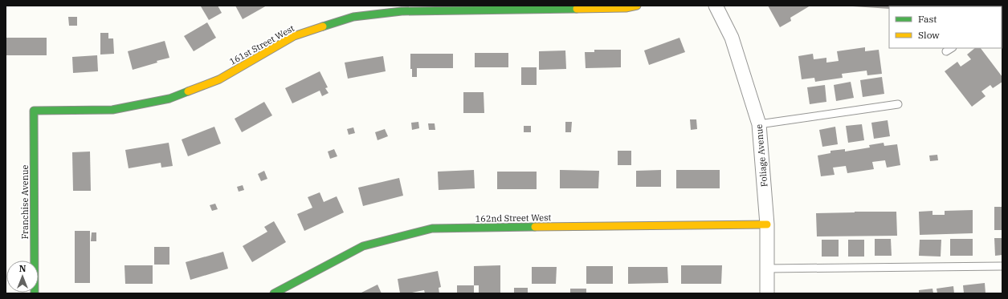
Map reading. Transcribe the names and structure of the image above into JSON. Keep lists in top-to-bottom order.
{
  "streets": {
    "street": [
      "161st Street West",
      "Foliage Avenue",
      "Franchise Avenue",
      "162nd Street West"
    ]
  },
  "crossings": [
    ["161st Street West", "Franchise Avenue"],
    ["Foliage Avenue", "162nd Street West"]
  ],
  "legend": ["Fast", "Slow"],
  "north": "top"
}
